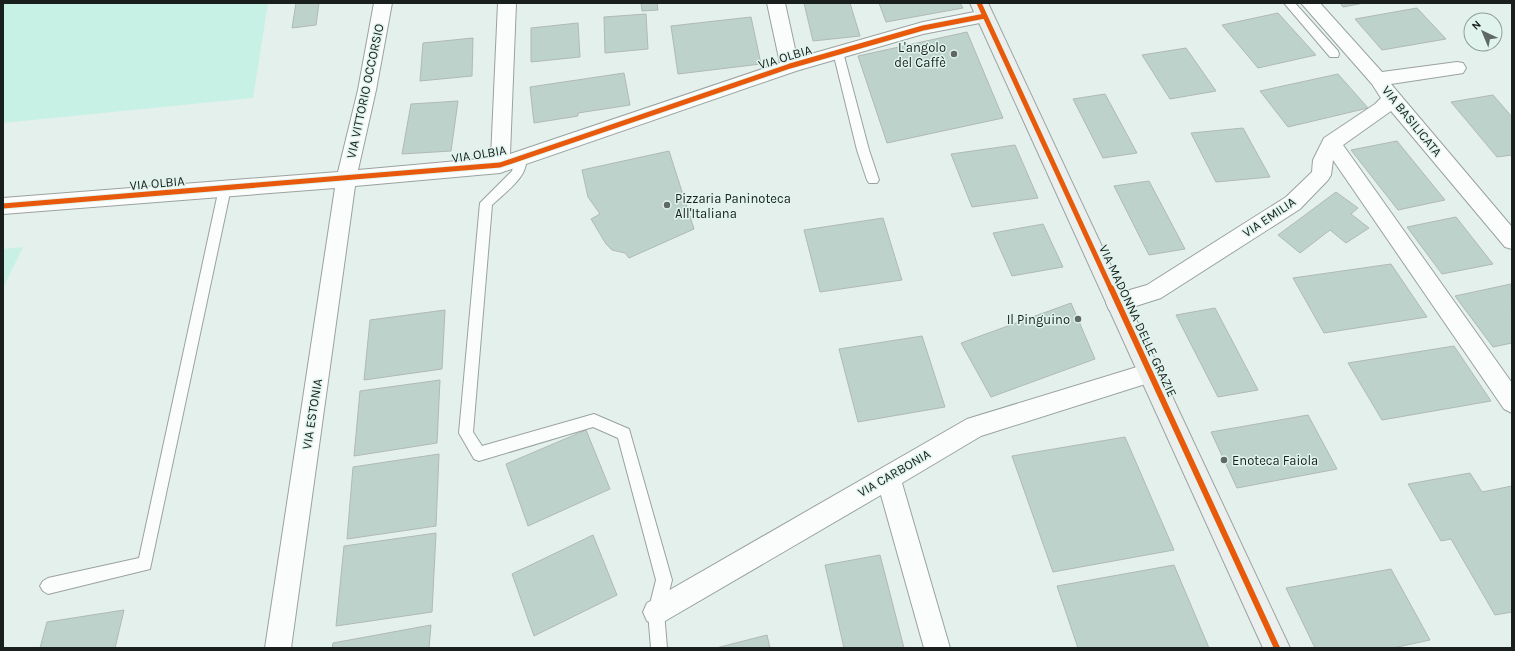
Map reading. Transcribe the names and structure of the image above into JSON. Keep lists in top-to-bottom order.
{
  "streets": {
    "street": [
      "VIA OLBIA",
      "VIA VITTORIO OCCORSIO",
      "VIA BASILICATA",
      "VIA EMILIA",
      "VIA MADONNA DELLE GRAZIE",
      "VIA ESTONIA",
      "VIA CARBONIA"
    ]
  },
  "crossings": [
    ["VIA OLBIA", "VIA VITTORIO OCCORSIO"],
    ["VIA OLBIA", "VIA MADONNA DELLE GRAZIE"],
    ["VIA OLBIA", "VIA ESTONIA"],
    ["VIA VITTORIO OCCORSIO", "VIA ESTONIA"],
    ["VIA BASILICATA", "VIA EMILIA"],
    ["VIA EMILIA", "VIA MADONNA DELLE GRAZIE"],
    ["VIA MADONNA DELLE GRAZIE", "VIA CARBONIA"]
  ],
  "places": [
    "L'angolo del Caffè",
    "Pizzaria Paninoteca All'Italiana",
    "Il Pinguino",
    "Enoteca Faiola"
  ],
  "north": "top left"
}
